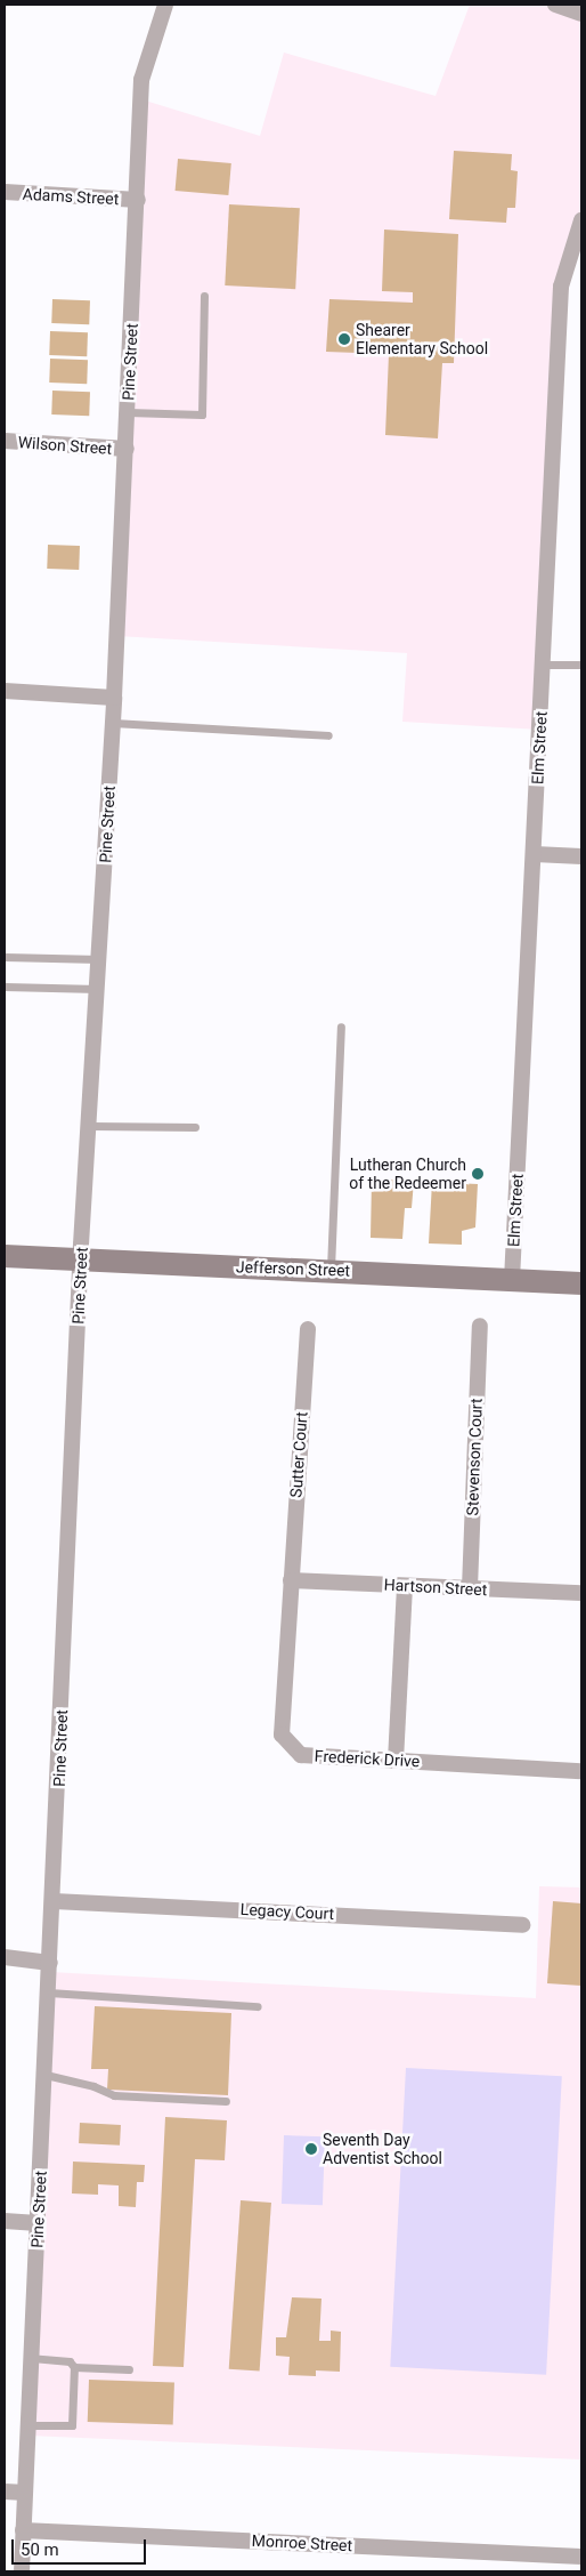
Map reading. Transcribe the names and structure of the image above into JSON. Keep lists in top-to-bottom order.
{
  "streets": {
    "main road": ["Jefferson Street"],
    "street": [
      "Adams Street",
      "Pine Street",
      "Wilson Street",
      "Elm Street",
      "Sutter Court",
      "Stevenson Court",
      "Hartson Street",
      "Frederick Drive",
      "Legacy Court",
      "Monroe Street"
    ]
  },
  "crossings": [
    ["Adams Street", "Pine Street"],
    ["Pine Street", "Wilson Street"],
    ["Pine Street", "Jefferson Street"],
    ["Pine Street", "Legacy Court"],
    ["Pine Street", "Monroe Street"],
    ["Elm Street", "Jefferson Street"],
    ["Sutter Court", "Hartson Street"],
    ["Sutter Court", "Frederick Drive"],
    ["Stevenson Court", "Hartson Street"],
    ["Hartson Street", "Frederick Drive"]
  ],
  "places": ["Shearer Elementary School", "Lutheran Church of the Redeemer", "Seventh Day Adventist School"],
  "scale_bar": "50 m"
}
